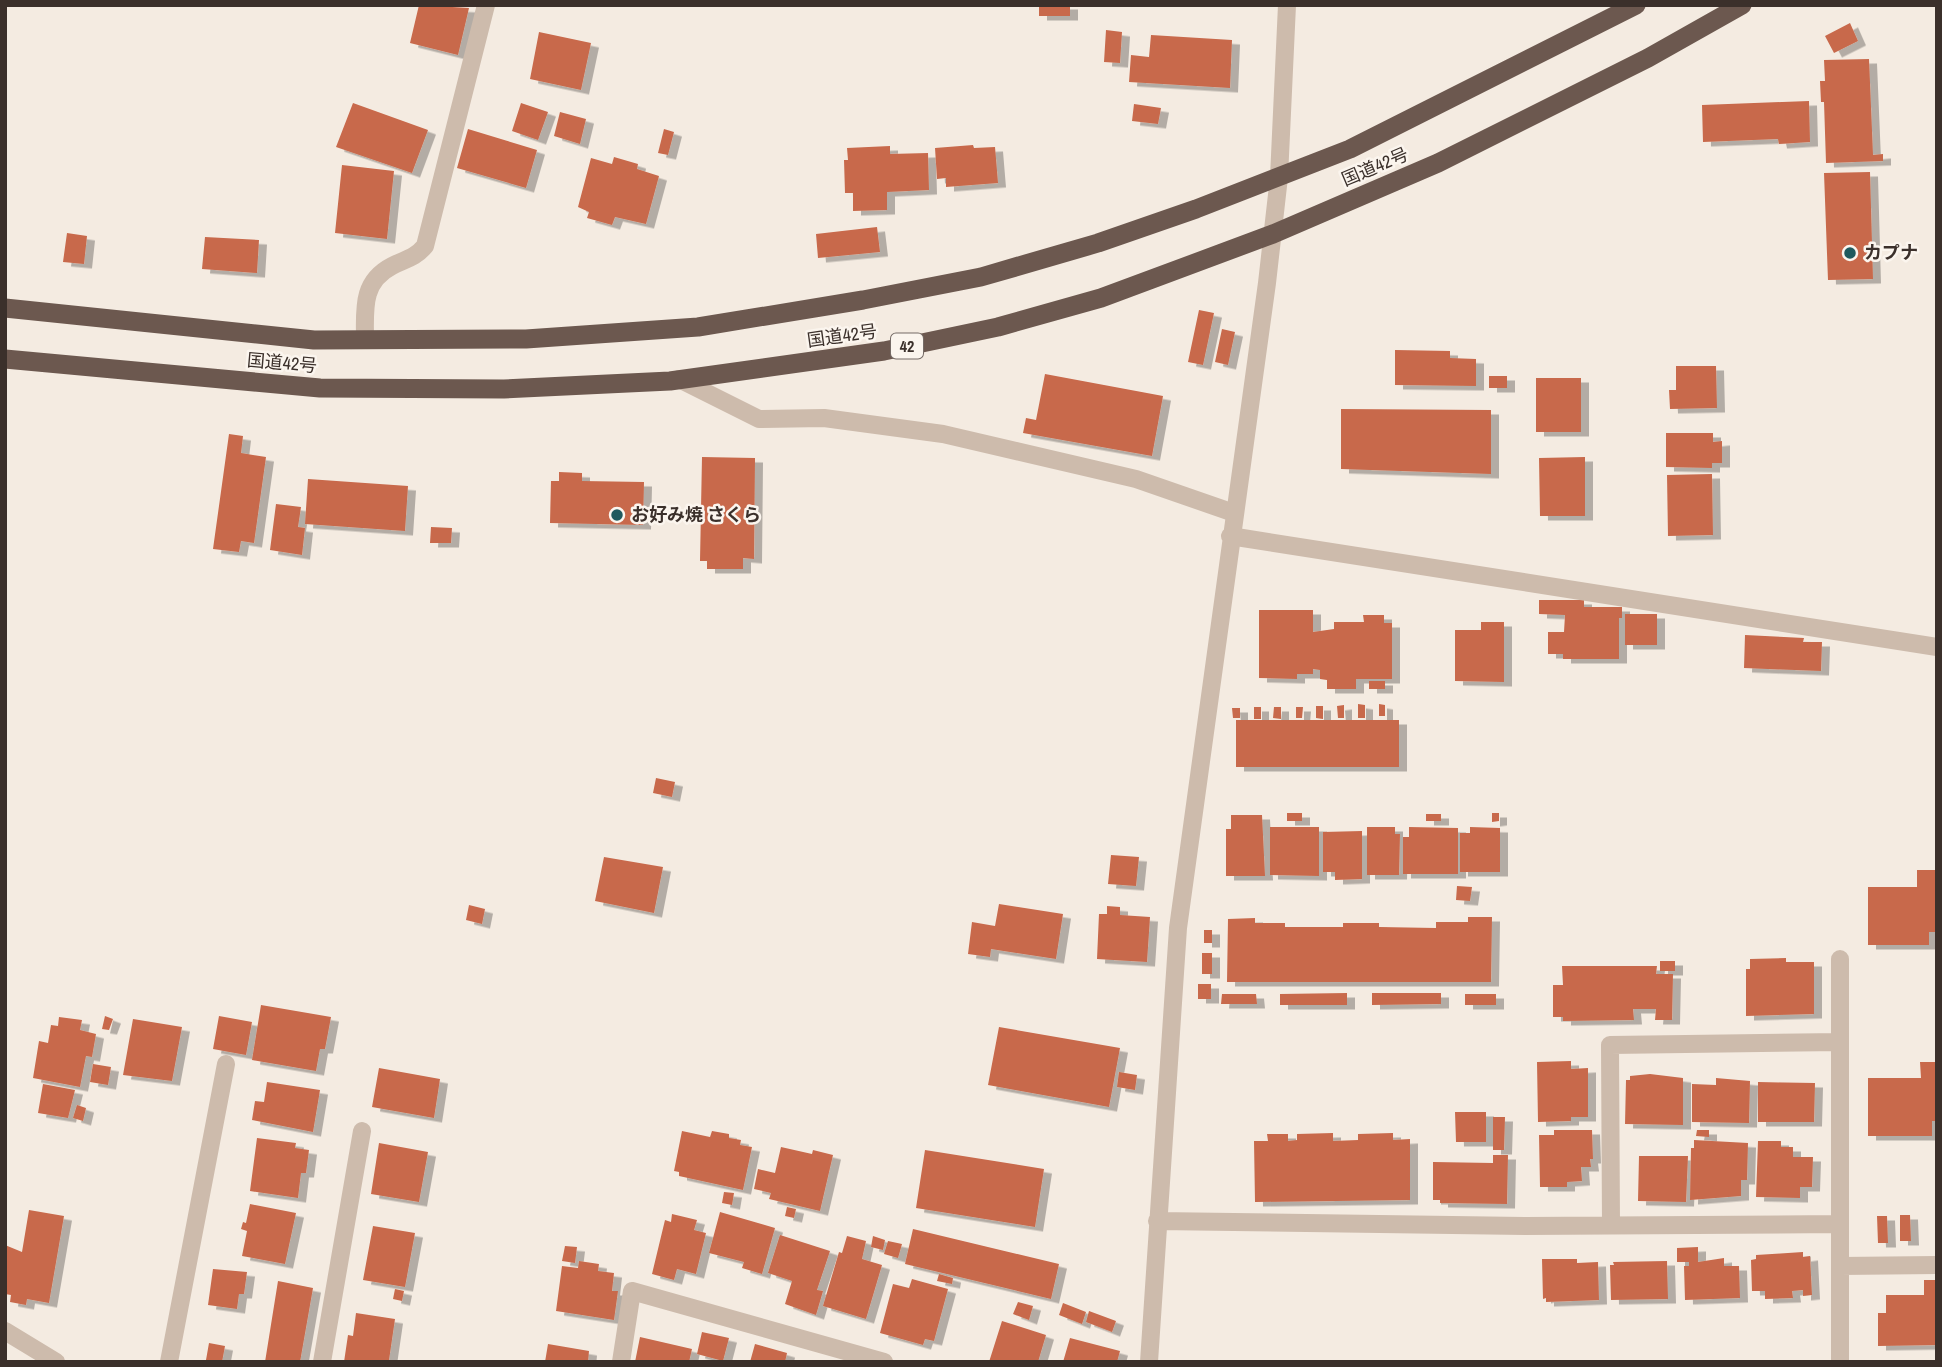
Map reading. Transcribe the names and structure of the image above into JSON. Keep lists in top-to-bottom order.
{
  "streets": {
    "highway": ["国道42号", "42"]
  },
  "places": ["カプナ", "お好み焼 さくら"]
}
